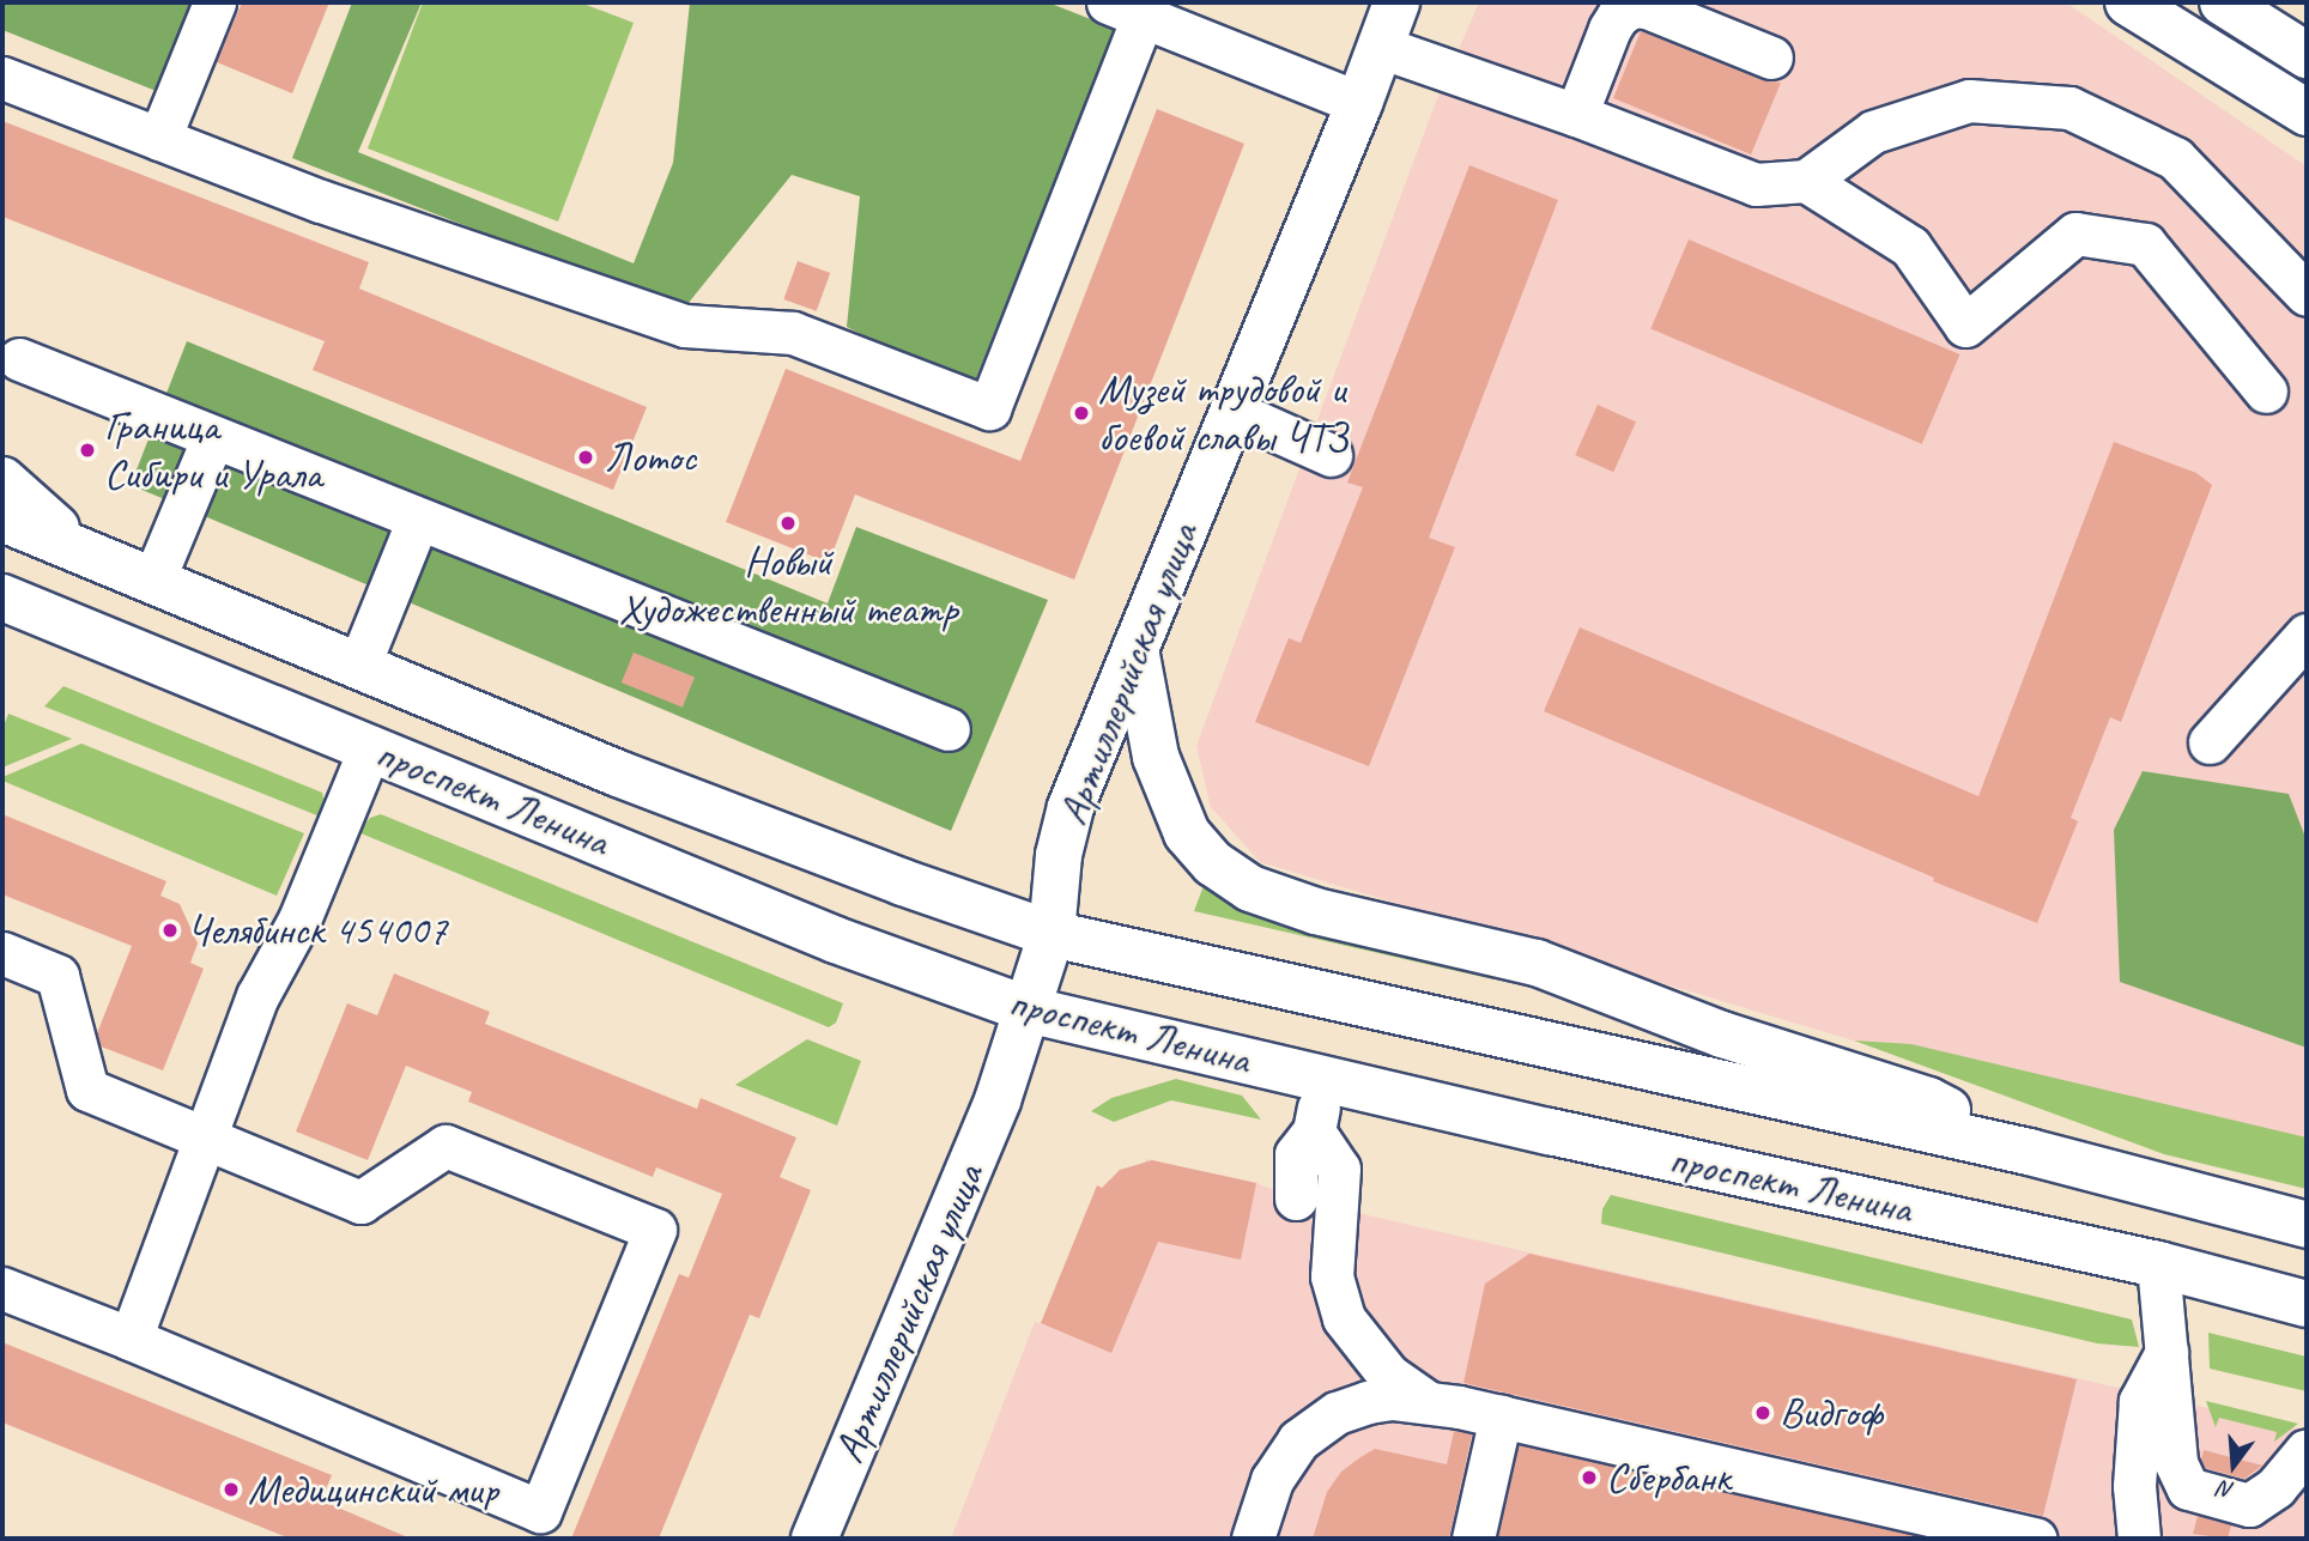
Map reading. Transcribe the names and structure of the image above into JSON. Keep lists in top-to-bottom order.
{
  "streets": {
    "main road": ["Артиллерийская улица", "проспект Ленина"]
  },
  "crossings": [
    ["Артиллерийская улица", "проспект Ленина"]
  ],
  "places": [
    "Музей трудовой и боевой славы ЧТЗ",
    "Граница Сибири и Урала",
    "Лотос",
    "Новый Художественный театр",
    "Челябинск 454007",
    "Видгоф",
    "Сбербанк",
    "Медицинский мир"
  ],
  "north": "bottom"
}
